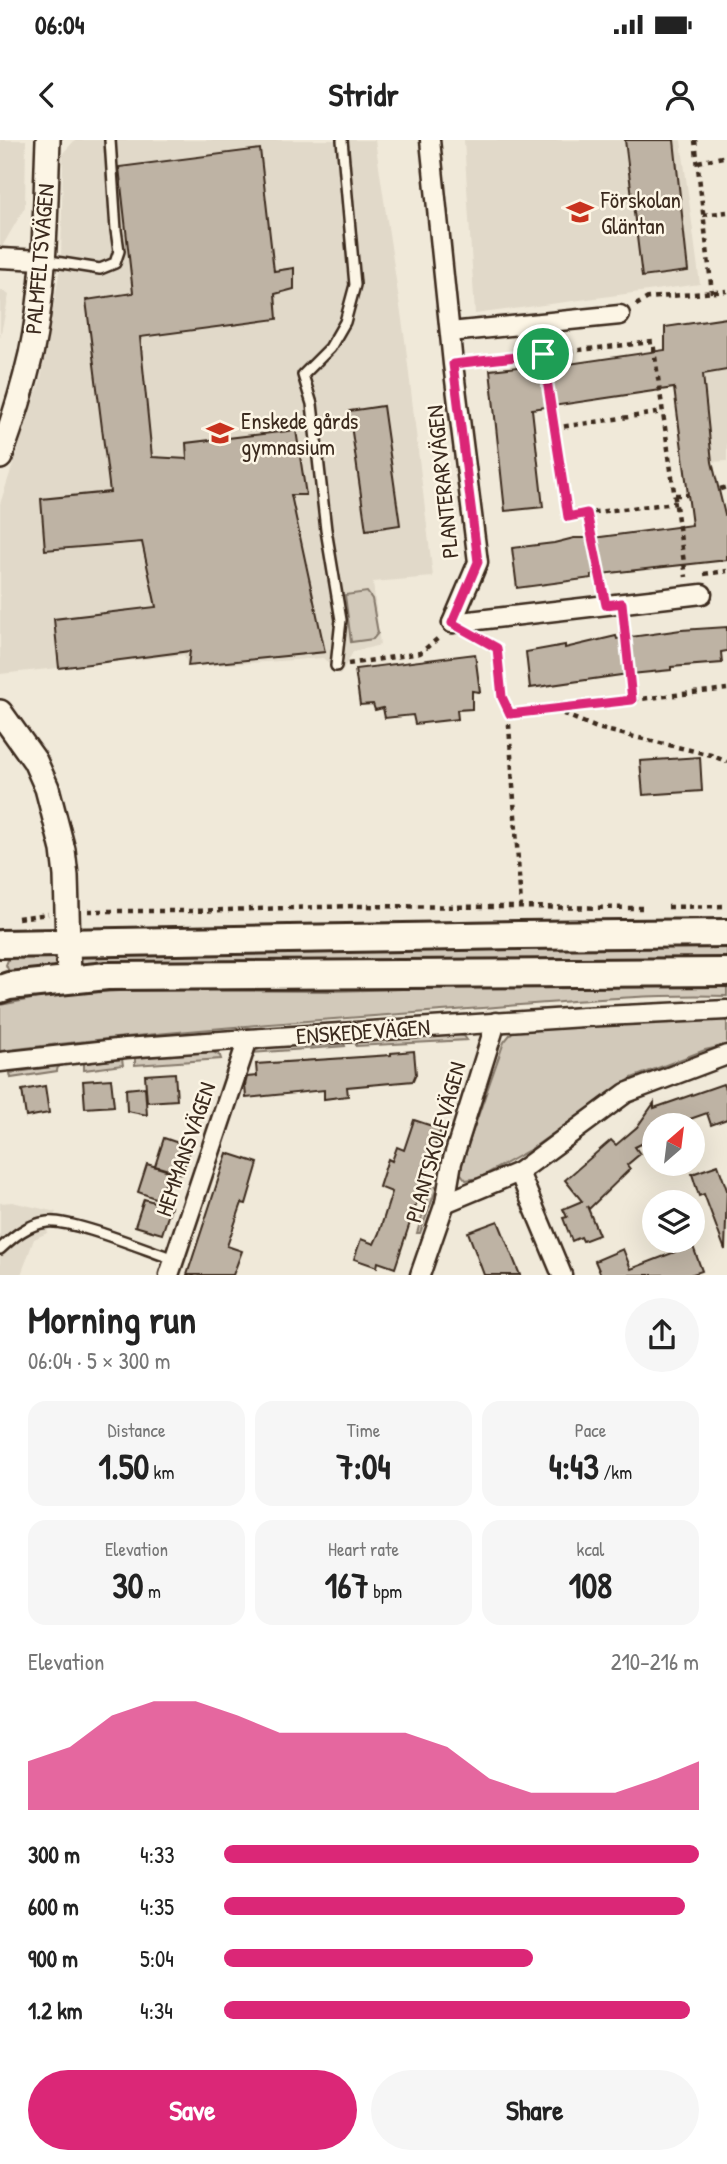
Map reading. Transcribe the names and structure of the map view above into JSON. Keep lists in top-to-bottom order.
{
  "streets": {
    "street": [
      "PALMFELTSVÄGEN",
      "PLANTERARVÄGEN",
      "ENSKEDEVÄGEN",
      "PLANTSKOLEVÄGEN",
      "HEMMANSVÄGEN"
    ]
  },
  "crossings": [
    ["ENSKEDEVÄGEN", "PLANTSKOLEVÄGEN"],
    ["ENSKEDEVÄGEN", "HEMMANSVÄGEN"]
  ],
  "places": {
    "school or university": ["Förskolan Gläntan", "Enskede gårds gymnasium"]
  },
  "north": "top right",
  "page": {
    "status": "06:04",
    "header": "Stridr",
    "heading": ["Morning run", "06:04 · 5 × 300 m"],
    "stats": [
      ["Distance", "1.50 km"],
      ["Time", "7:04"],
      ["Pace", "4:43 /km"],
      ["Elevation", "30 m"],
      ["Heart rate", "167 bpm"],
      ["kcal", "108"]
    ],
    "chart": ["Elevation", "210–216 m"],
    "list": [
      {
        "name": "300 m",
        "note": "4:33"
      },
      {
        "name": "600 m",
        "note": "4:35"
      },
      {
        "name": "900 m",
        "note": "5:04"
      },
      {
        "name": "1.2 km",
        "note": "4:34"
      }
    ],
    "buttons": ["Save", "Share"]
  }
}
